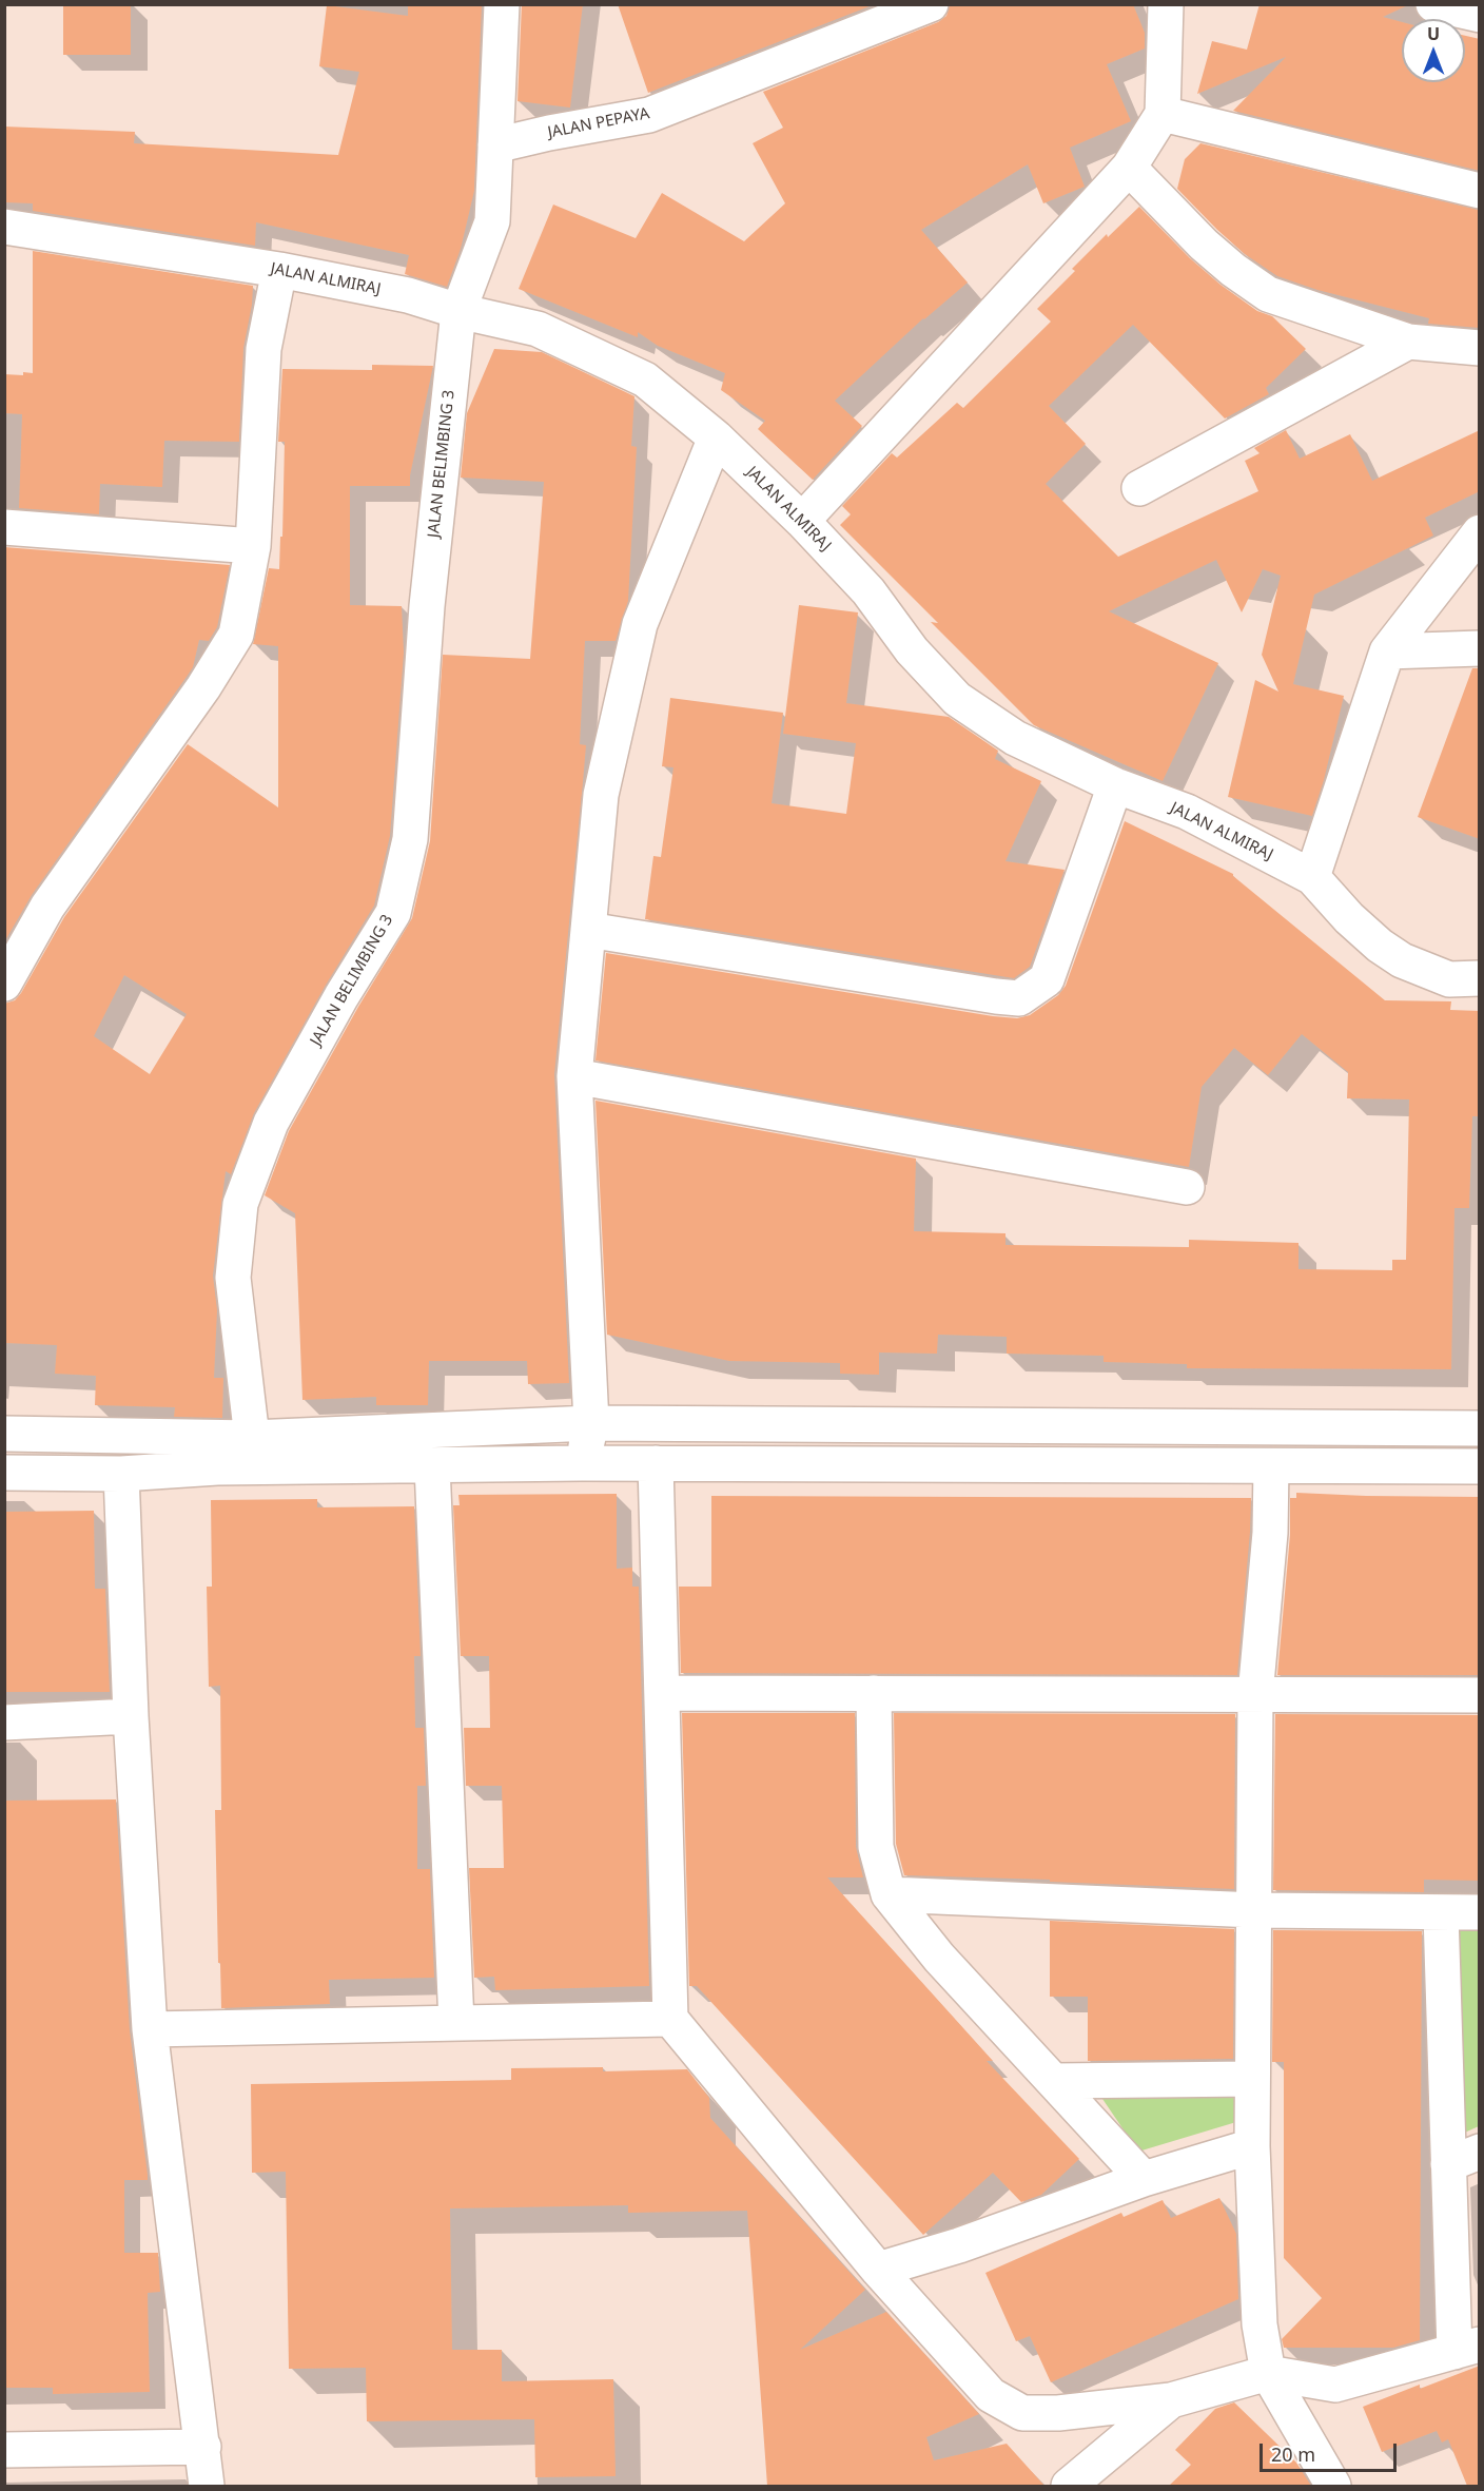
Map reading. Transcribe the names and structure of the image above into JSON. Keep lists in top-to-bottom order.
{
  "streets": {
    "street": ["JALAN PEPAYA", "JALAN ALMIRAJ", "JALAN BELIMBING 3"]
  },
  "crossings": [
    ["JALAN ALMIRAJ", "JALAN BELIMBING 3"]
  ],
  "scale_bar": "20 m",
  "north": "top"
}
